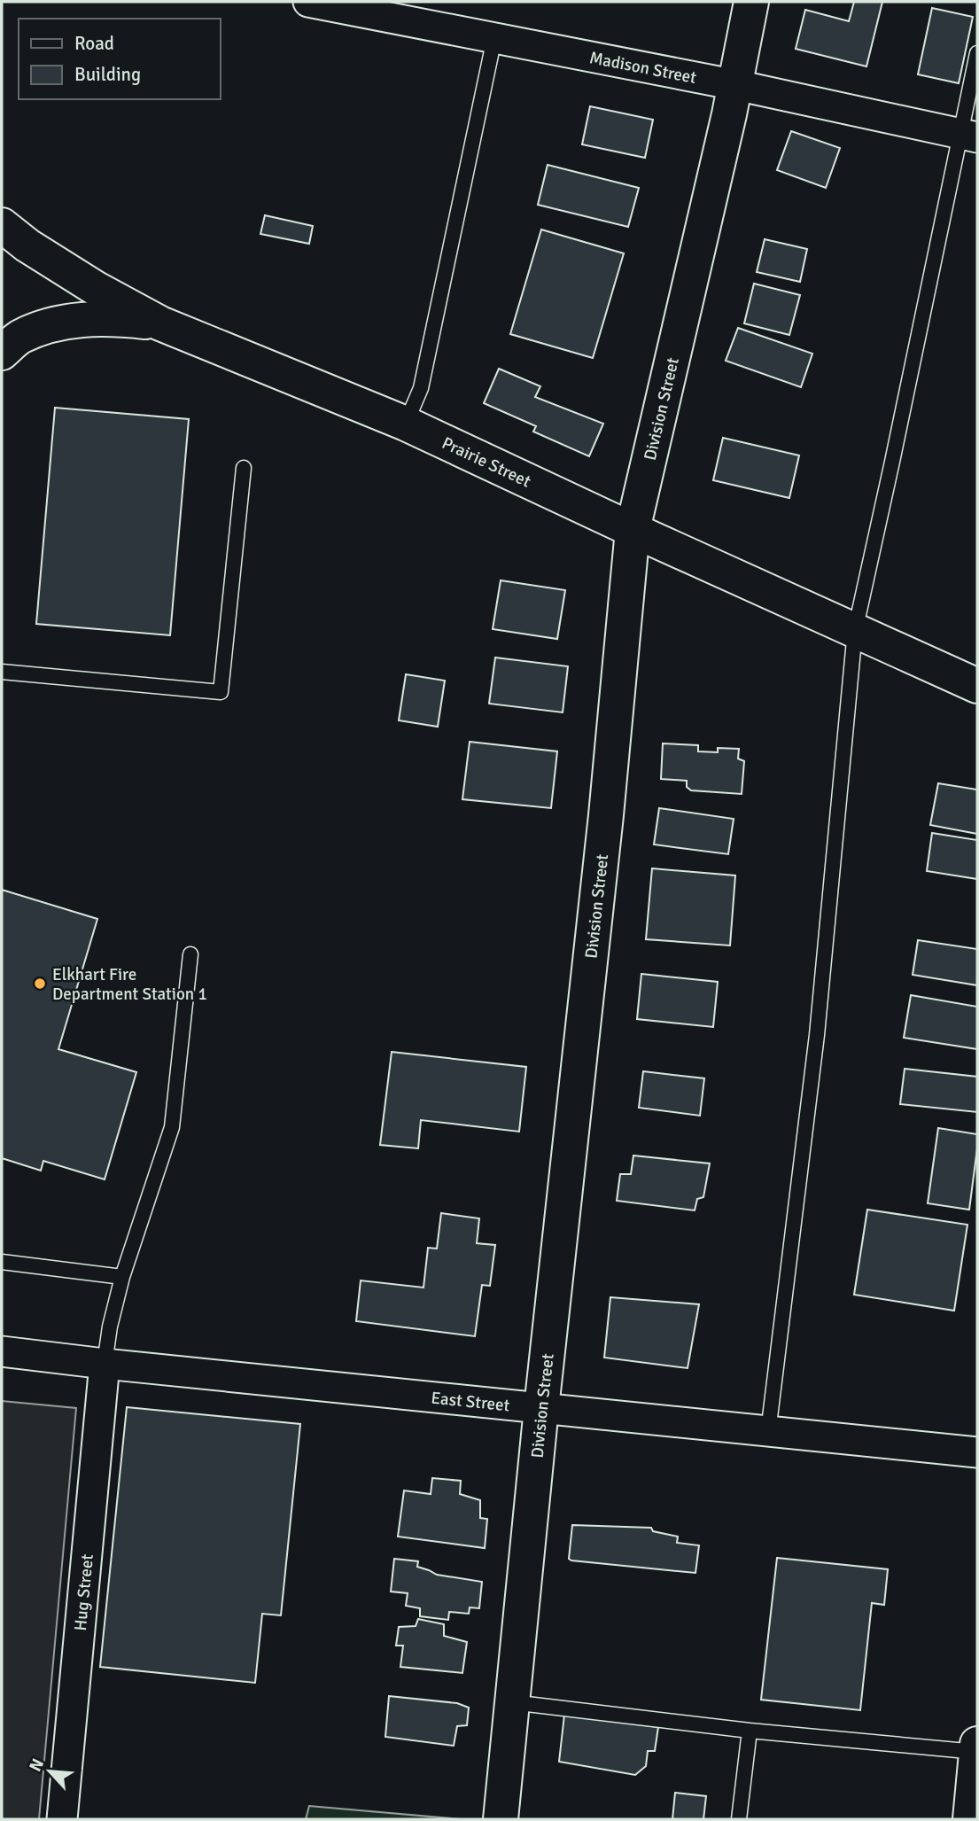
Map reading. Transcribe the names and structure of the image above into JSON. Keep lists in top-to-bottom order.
{
  "streets": {
    "street": [
      "Madison Street",
      "Division Street",
      "Prairie Street",
      "East Street",
      "Hug Street"
    ]
  },
  "crossings": [
    ["Madison Street", "Division Street"],
    ["Division Street", "Prairie Street"],
    ["Division Street", "East Street"],
    ["East Street", "Hug Street"]
  ],
  "places": ["Elkhart Fire Department Station 1"],
  "legend": ["Road", "Building"],
  "north": "top left"
}
